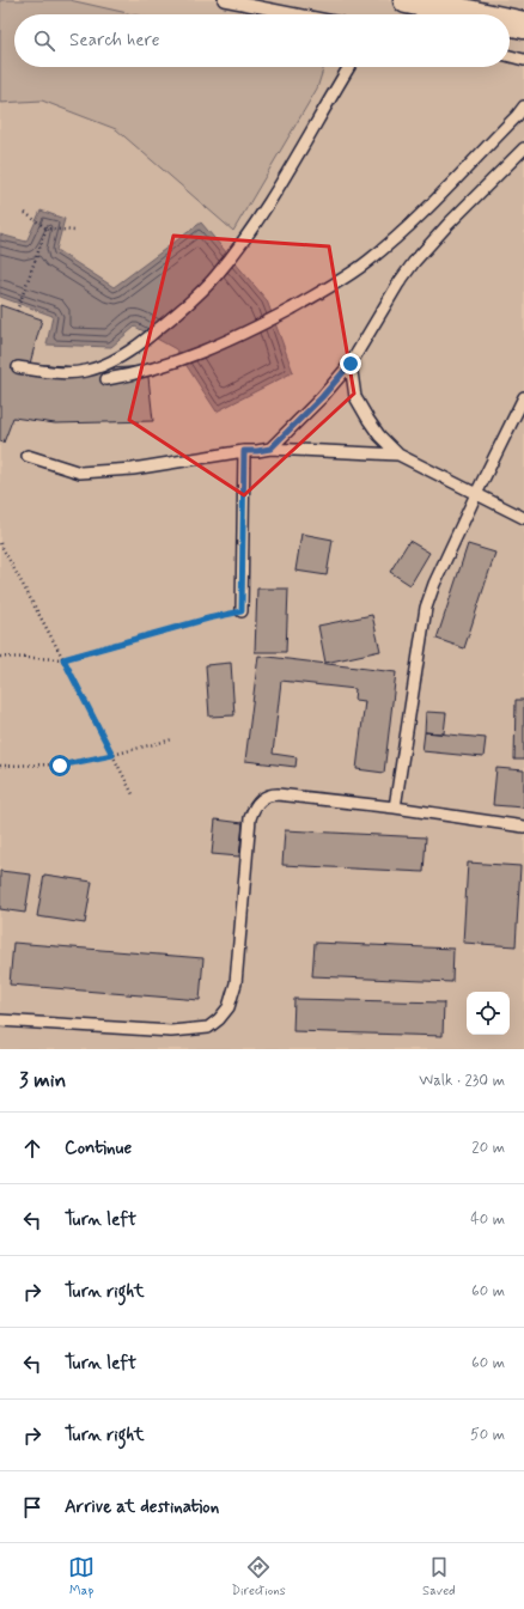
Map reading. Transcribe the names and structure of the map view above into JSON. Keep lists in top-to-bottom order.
{
  "page": {
    "search": "Search here",
    "heading": ["3 min", "Walk · 230 m"],
    "list": [
      ["Continue", "20 m"],
      ["Turn left", "40 m"],
      ["Turn right", "60 m"],
      ["Turn left", "60 m"],
      ["Turn right", "50 m"],
      "Arrive at destination"
    ],
    "nav": ["Map", "Directions", "Saved"]
  }
}
